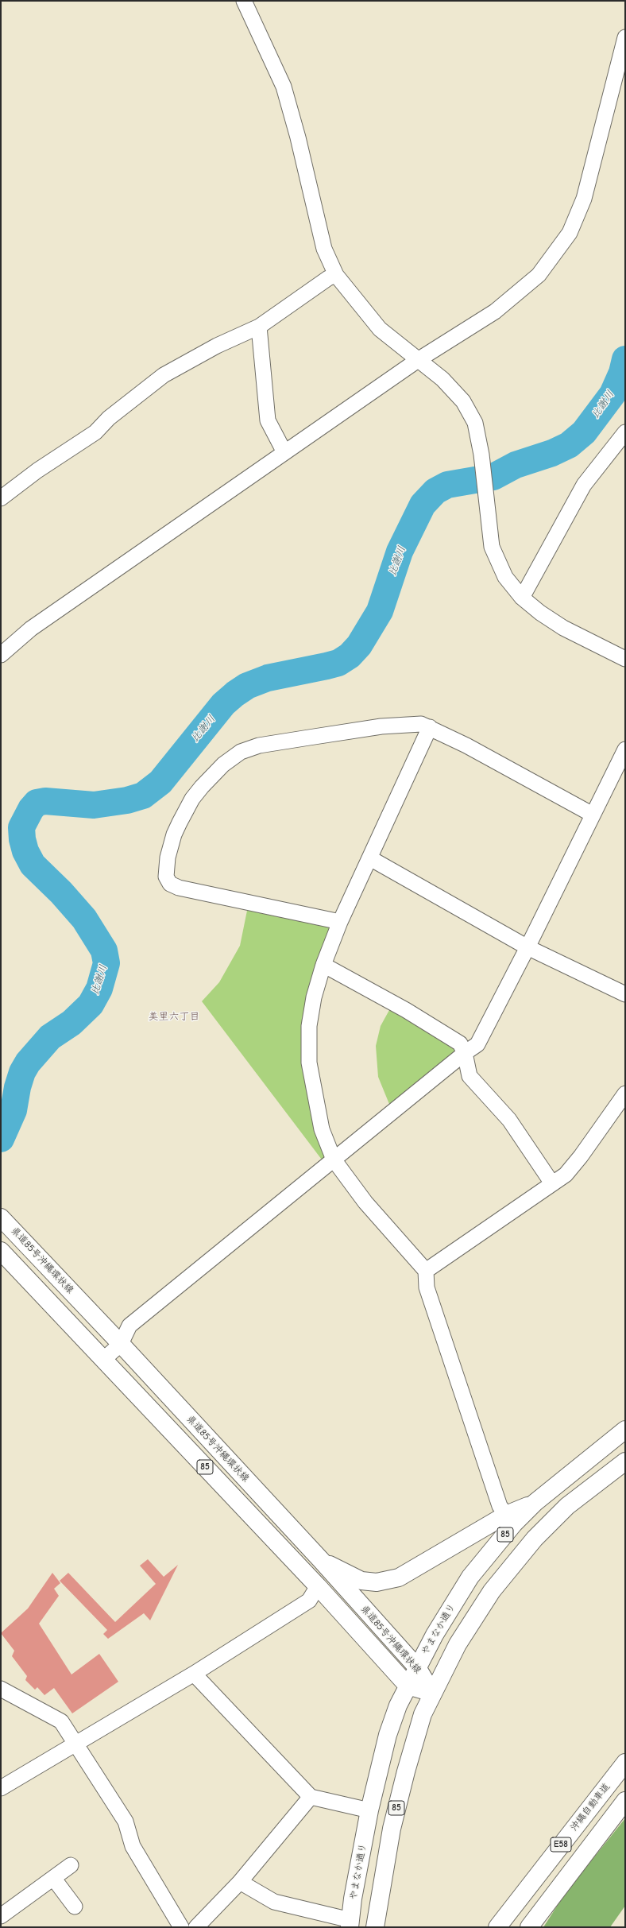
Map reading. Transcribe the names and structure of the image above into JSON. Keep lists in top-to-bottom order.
{
  "streets": {
    "main road": [
      "県道85号沖縄環状線",
      "85",
      "やまなか通り",
      "沖縄自動車道",
      "E58"
    ]
  },
  "crossings": [
    ["県道85号沖縄環状線", "85"],
    ["県道85号沖縄環状線", "やまなか通り"]
  ],
  "districts": ["美里六丁目"],
  "water": ["比謝川"]
}
